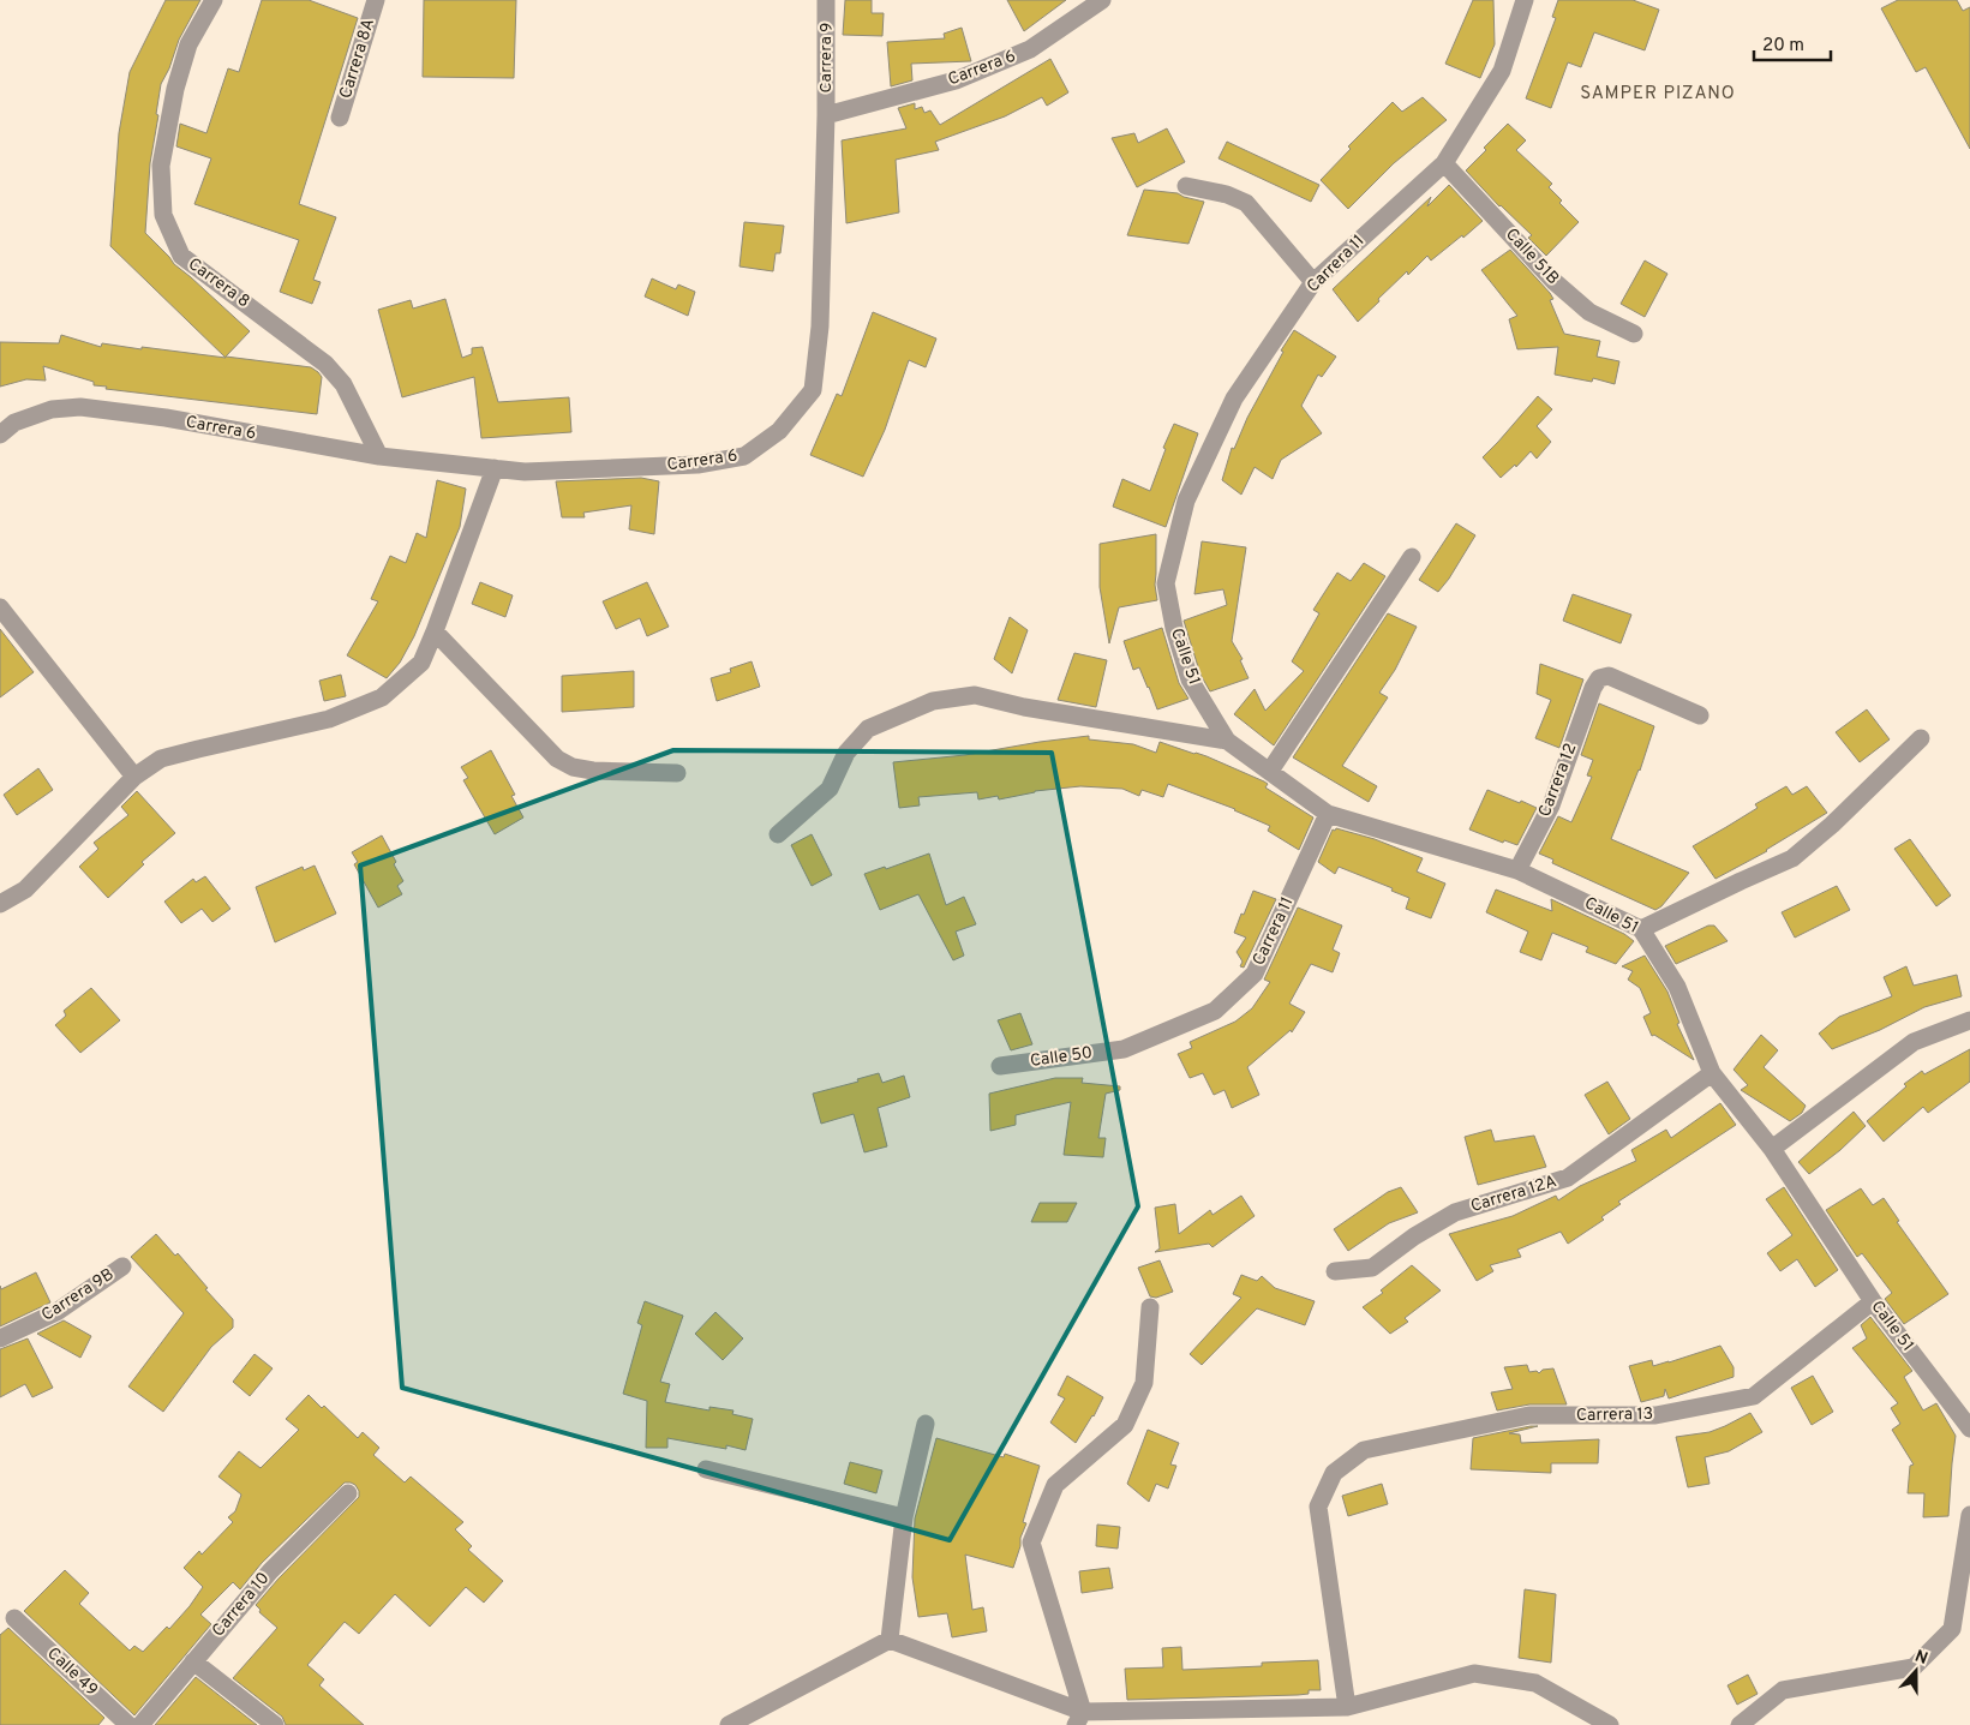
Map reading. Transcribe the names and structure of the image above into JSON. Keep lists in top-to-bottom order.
{
  "streets": {
    "street": [
      "Carrera 9",
      "Carrera 8A",
      "Carrera 6",
      "Calle 51B",
      "Carrera 11",
      "Carrera 8",
      "Calle 51",
      "Carrera 12",
      "Calle 50",
      "Carrera 12A",
      "Carrera 9B",
      "Carrera 13",
      "Carrera 10",
      "Calle 49"
    ]
  },
  "crossings": [
    ["Carrera 9", "Carrera 6"],
    ["Carrera 6", "Carrera 8"],
    ["Calle 51B", "Carrera 11"],
    ["Carrera 11", "Calle 51"],
    ["Carrera 11", "Calle 50"],
    ["Calle 51", "Carrera 12"],
    ["Calle 51", "Carrera 12A"],
    ["Calle 51", "Carrera 13"]
  ],
  "districts": ["SAMPER PIZANO"],
  "scale_bar": "20 m",
  "north": "top"
}
